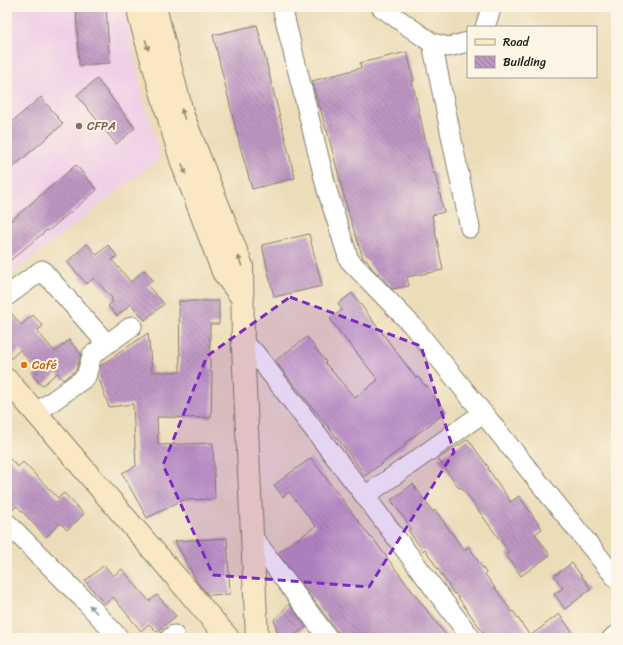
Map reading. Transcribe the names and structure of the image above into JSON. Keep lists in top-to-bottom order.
{
  "places": ["CFPA", "Café"],
  "legend": ["Road", "Building"]
}
